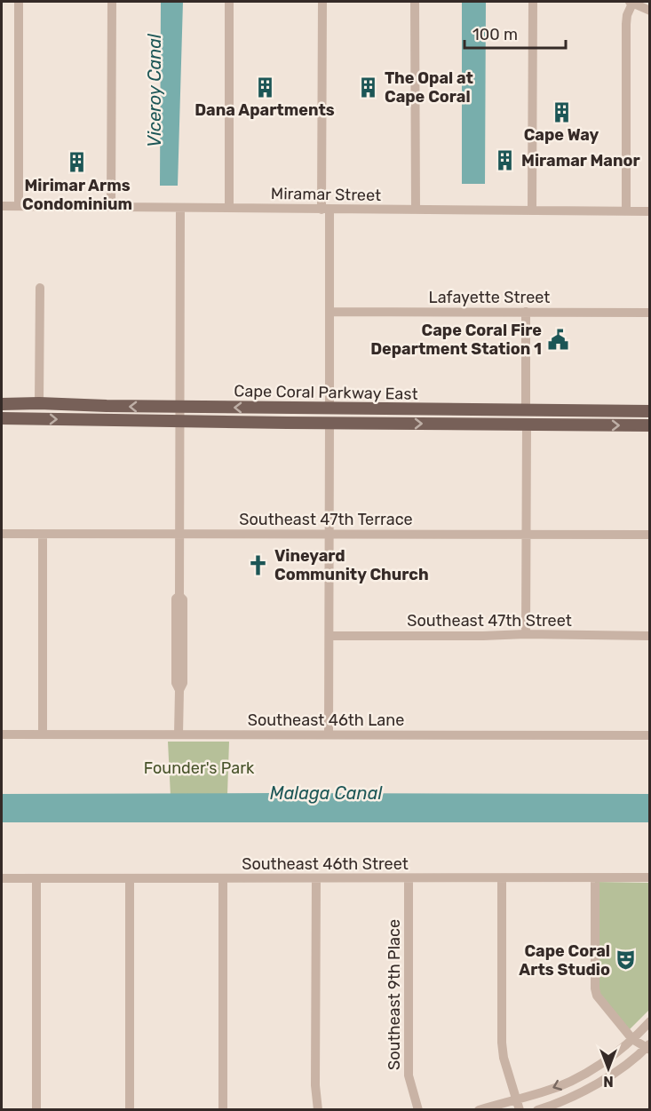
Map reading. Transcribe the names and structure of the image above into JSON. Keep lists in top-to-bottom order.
{
  "streets": {
    "main road": ["Cape Coral Parkway East"],
    "street": [
      "Miramar Street",
      "Lafayette Street",
      "Southeast 47th Terrace",
      "Southeast 47th Street",
      "Southeast 46th Lane",
      "Southeast 46th Street",
      "Southeast 9th Place"
    ]
  },
  "crossings": [
    ["Southeast 46th Street", "Southeast 9th Place"]
  ],
  "water": ["Viceroy Canal", "Malaga Canal"],
  "parks": ["Founder's Park"],
  "places": {
    "building": [
      "Dana Apartments",
      "The Opal at Cape Coral",
      "Cape Way",
      "Miramar Manor",
      "Mirimar Arms Condominium"
    ],
    "public building": ["Cape Coral Fire Department Station 1"],
    "church": ["Vineyard Community Church"],
    "theatre": ["Cape Coral Arts Studio"]
  },
  "scale_bar": "100 m",
  "north": "bottom"
}
